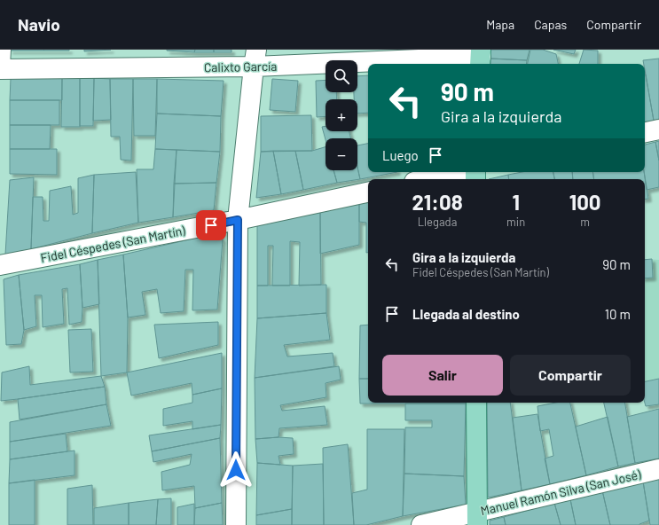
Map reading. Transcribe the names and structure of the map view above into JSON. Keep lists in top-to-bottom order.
{
  "streets": {
    "street": ["Calixto García", "Fidel Céspedes (San Martín)", "Manuel Ramón Silva (San José)"]
  },
  "page": {
    "header": "Navio",
    "nav": ["Mapa", "Capas", "Compartir"],
    "map_buttons": ["+", "−"],
    "turn": ["90 m", "Gira a la izquierda"],
    "then": "Luego",
    "eta": [
      "21:08",
      "Llegada",
      "1",
      "min",
      "100",
      "m"
    ],
    "list": [
      {
        "name": "Gira a la izquierda",
        "note": "Fidel Céspedes (San Martín)",
        "value": "90 m"
      },
      {
        "name": "Llegada al destino",
        "value": "10 m"
      }
    ],
    "buttons": ["Salir", "Compartir"]
  }
}
